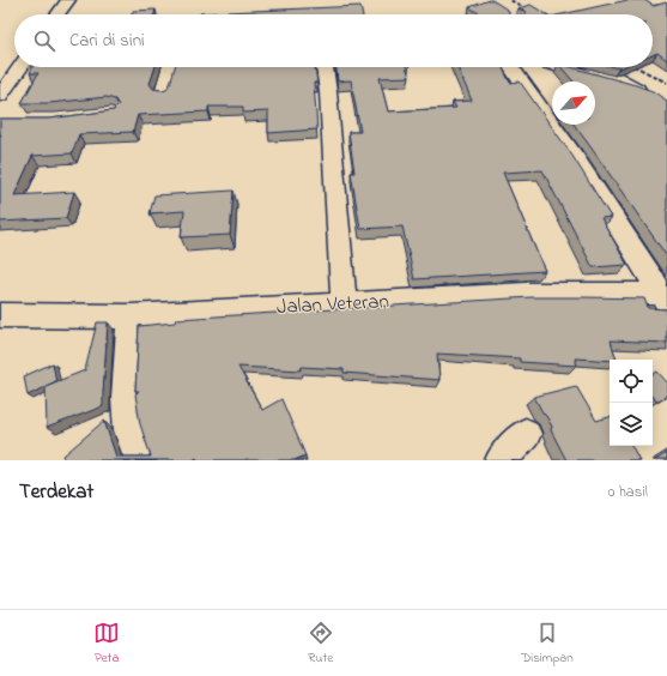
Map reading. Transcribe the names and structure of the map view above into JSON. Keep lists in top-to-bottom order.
{
  "streets": {
    "street": ["Jalan Veteran"]
  },
  "north": "top right",
  "page": {
    "search": "Cari di sini",
    "heading": ["Terdekat", "0 hasil"],
    "nav": ["Peta", "Rute", "Disimpan"]
  }
}
